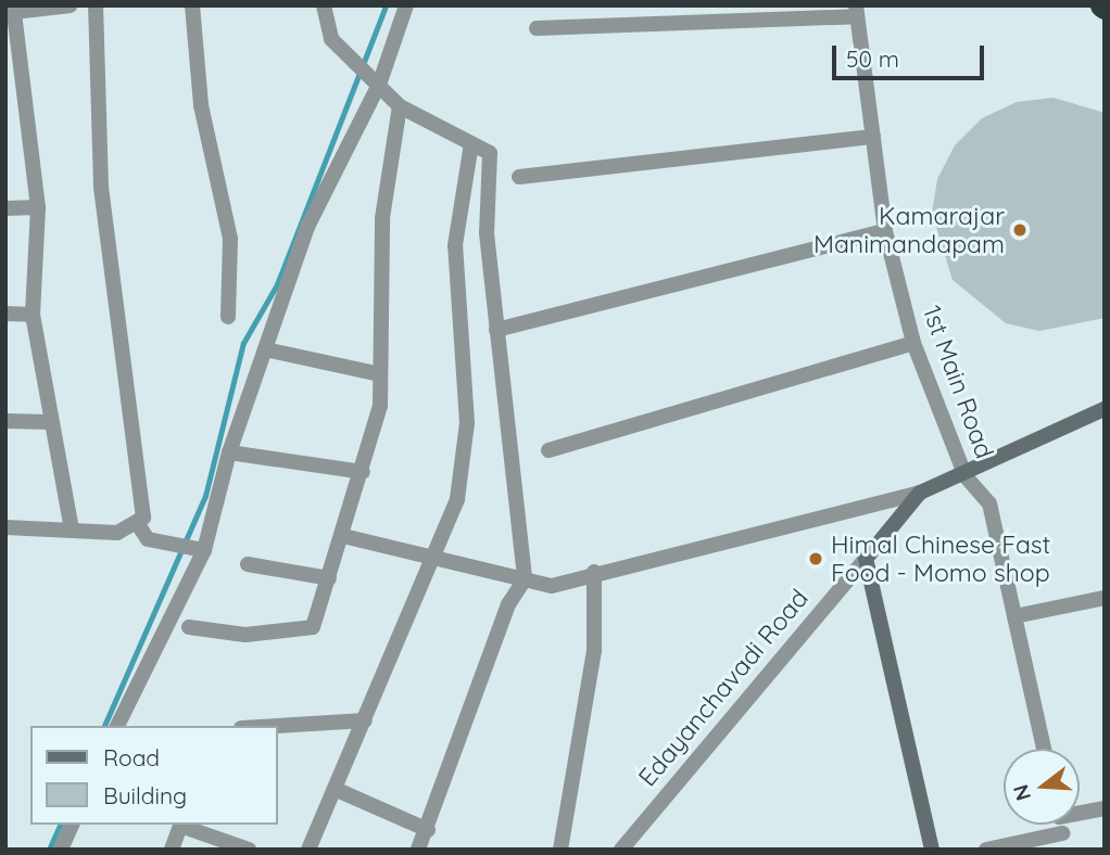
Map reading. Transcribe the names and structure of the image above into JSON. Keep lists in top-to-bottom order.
{
  "streets": {
    "street": ["1st Main Road", "Edayanchavadi Road"]
  },
  "places": ["Kamarajar Manimandapam", "Himal Chinese Fast Food - Momo shop"],
  "legend": ["Road", "Building"],
  "scale_bar": "50 m",
  "north": "left"
}
